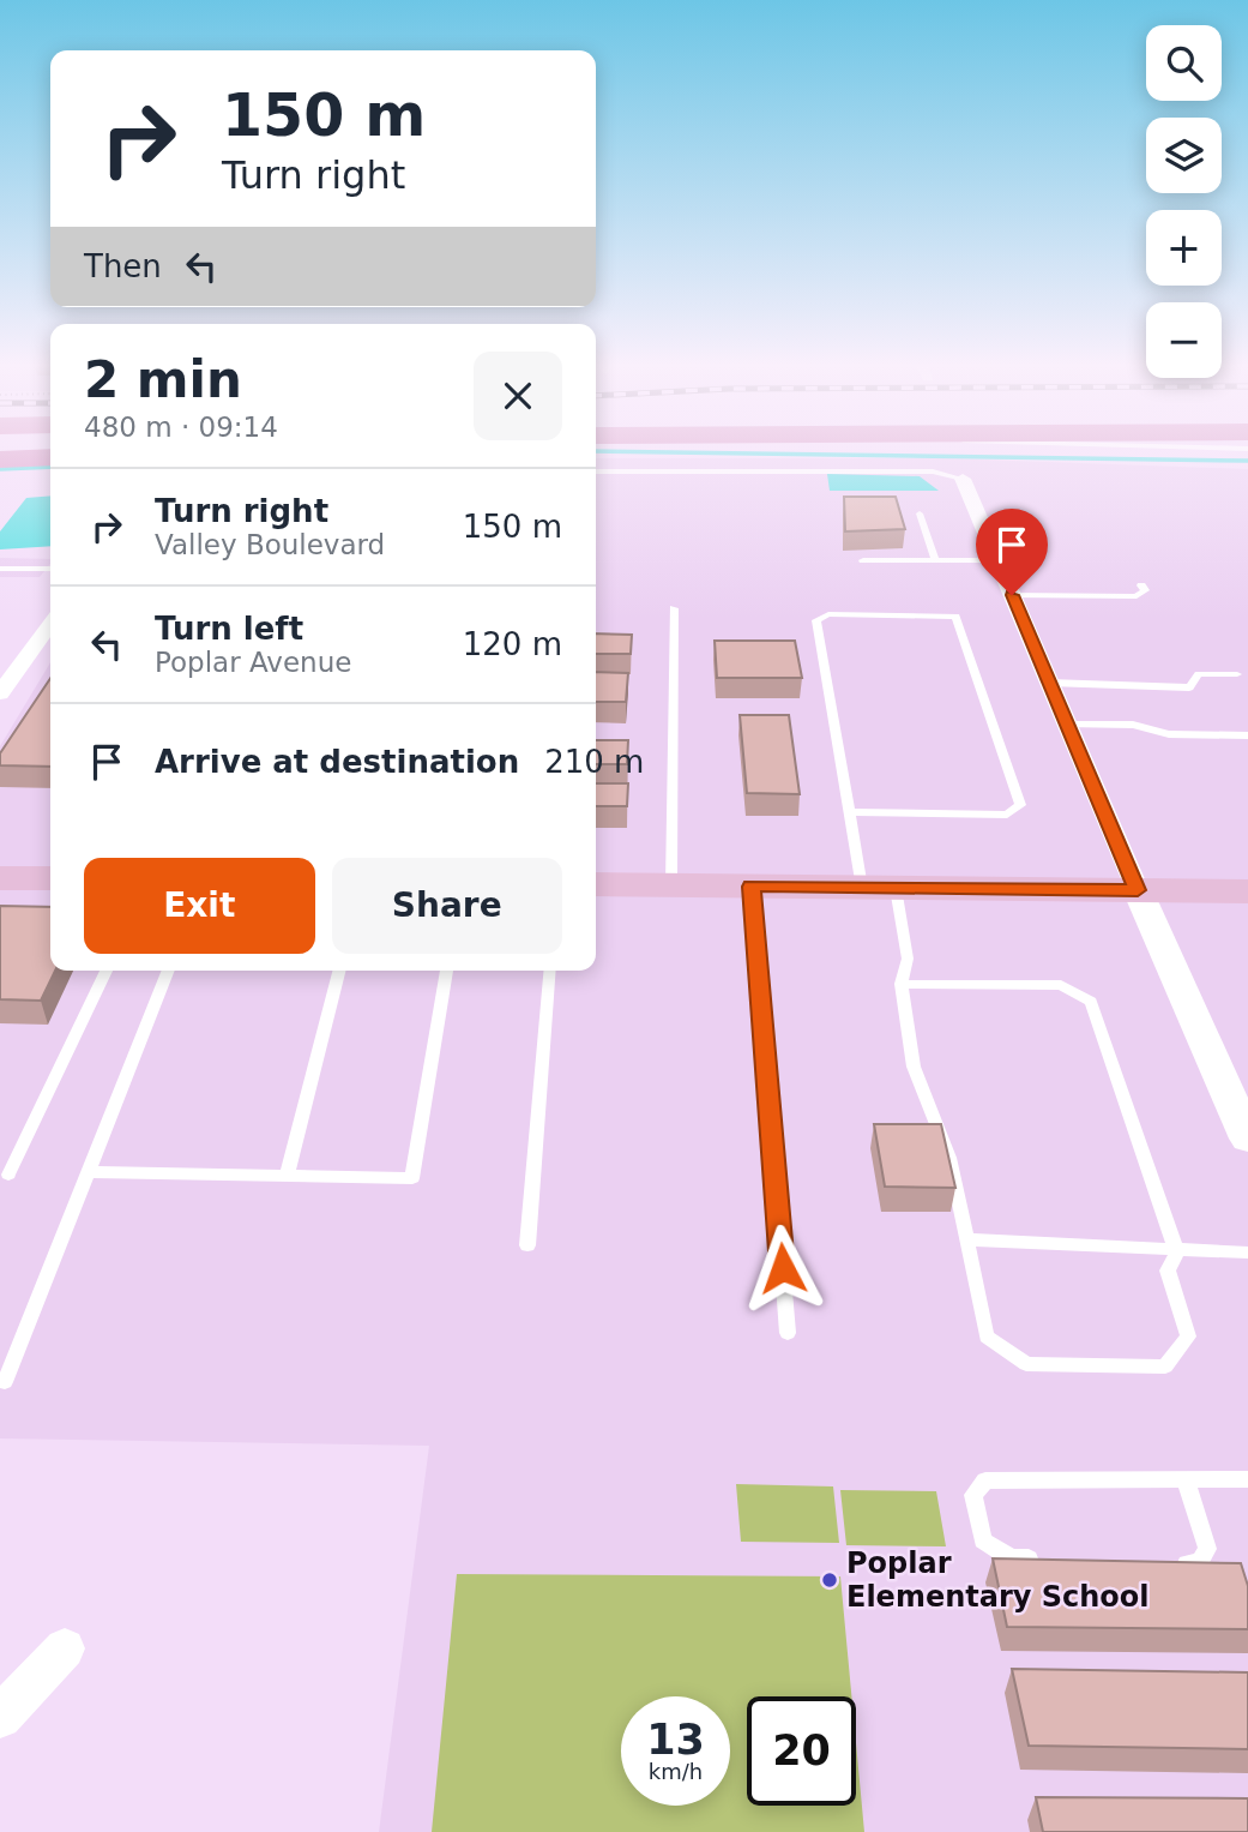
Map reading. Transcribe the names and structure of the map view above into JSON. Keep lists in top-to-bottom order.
{
  "places": ["Poplar Elementary School"],
  "page": {
    "map_buttons": ["+", "−"],
    "turn": ["150 m", "Turn right"],
    "then": "Then",
    "heading": ["2 min", "480 m · 09:14"],
    "list": [
      {
        "name": "Turn right",
        "note": "Valley Boulevard",
        "value": "150 m"
      },
      {
        "name": "Turn left",
        "note": "Poplar Avenue",
        "value": "120 m"
      },
      {
        "name": "Arrive at destination",
        "value": "210 m"
      }
    ],
    "buttons": ["Exit", "Share"],
    "speed": "13 km/h",
    "limit": "20"
  }
}
